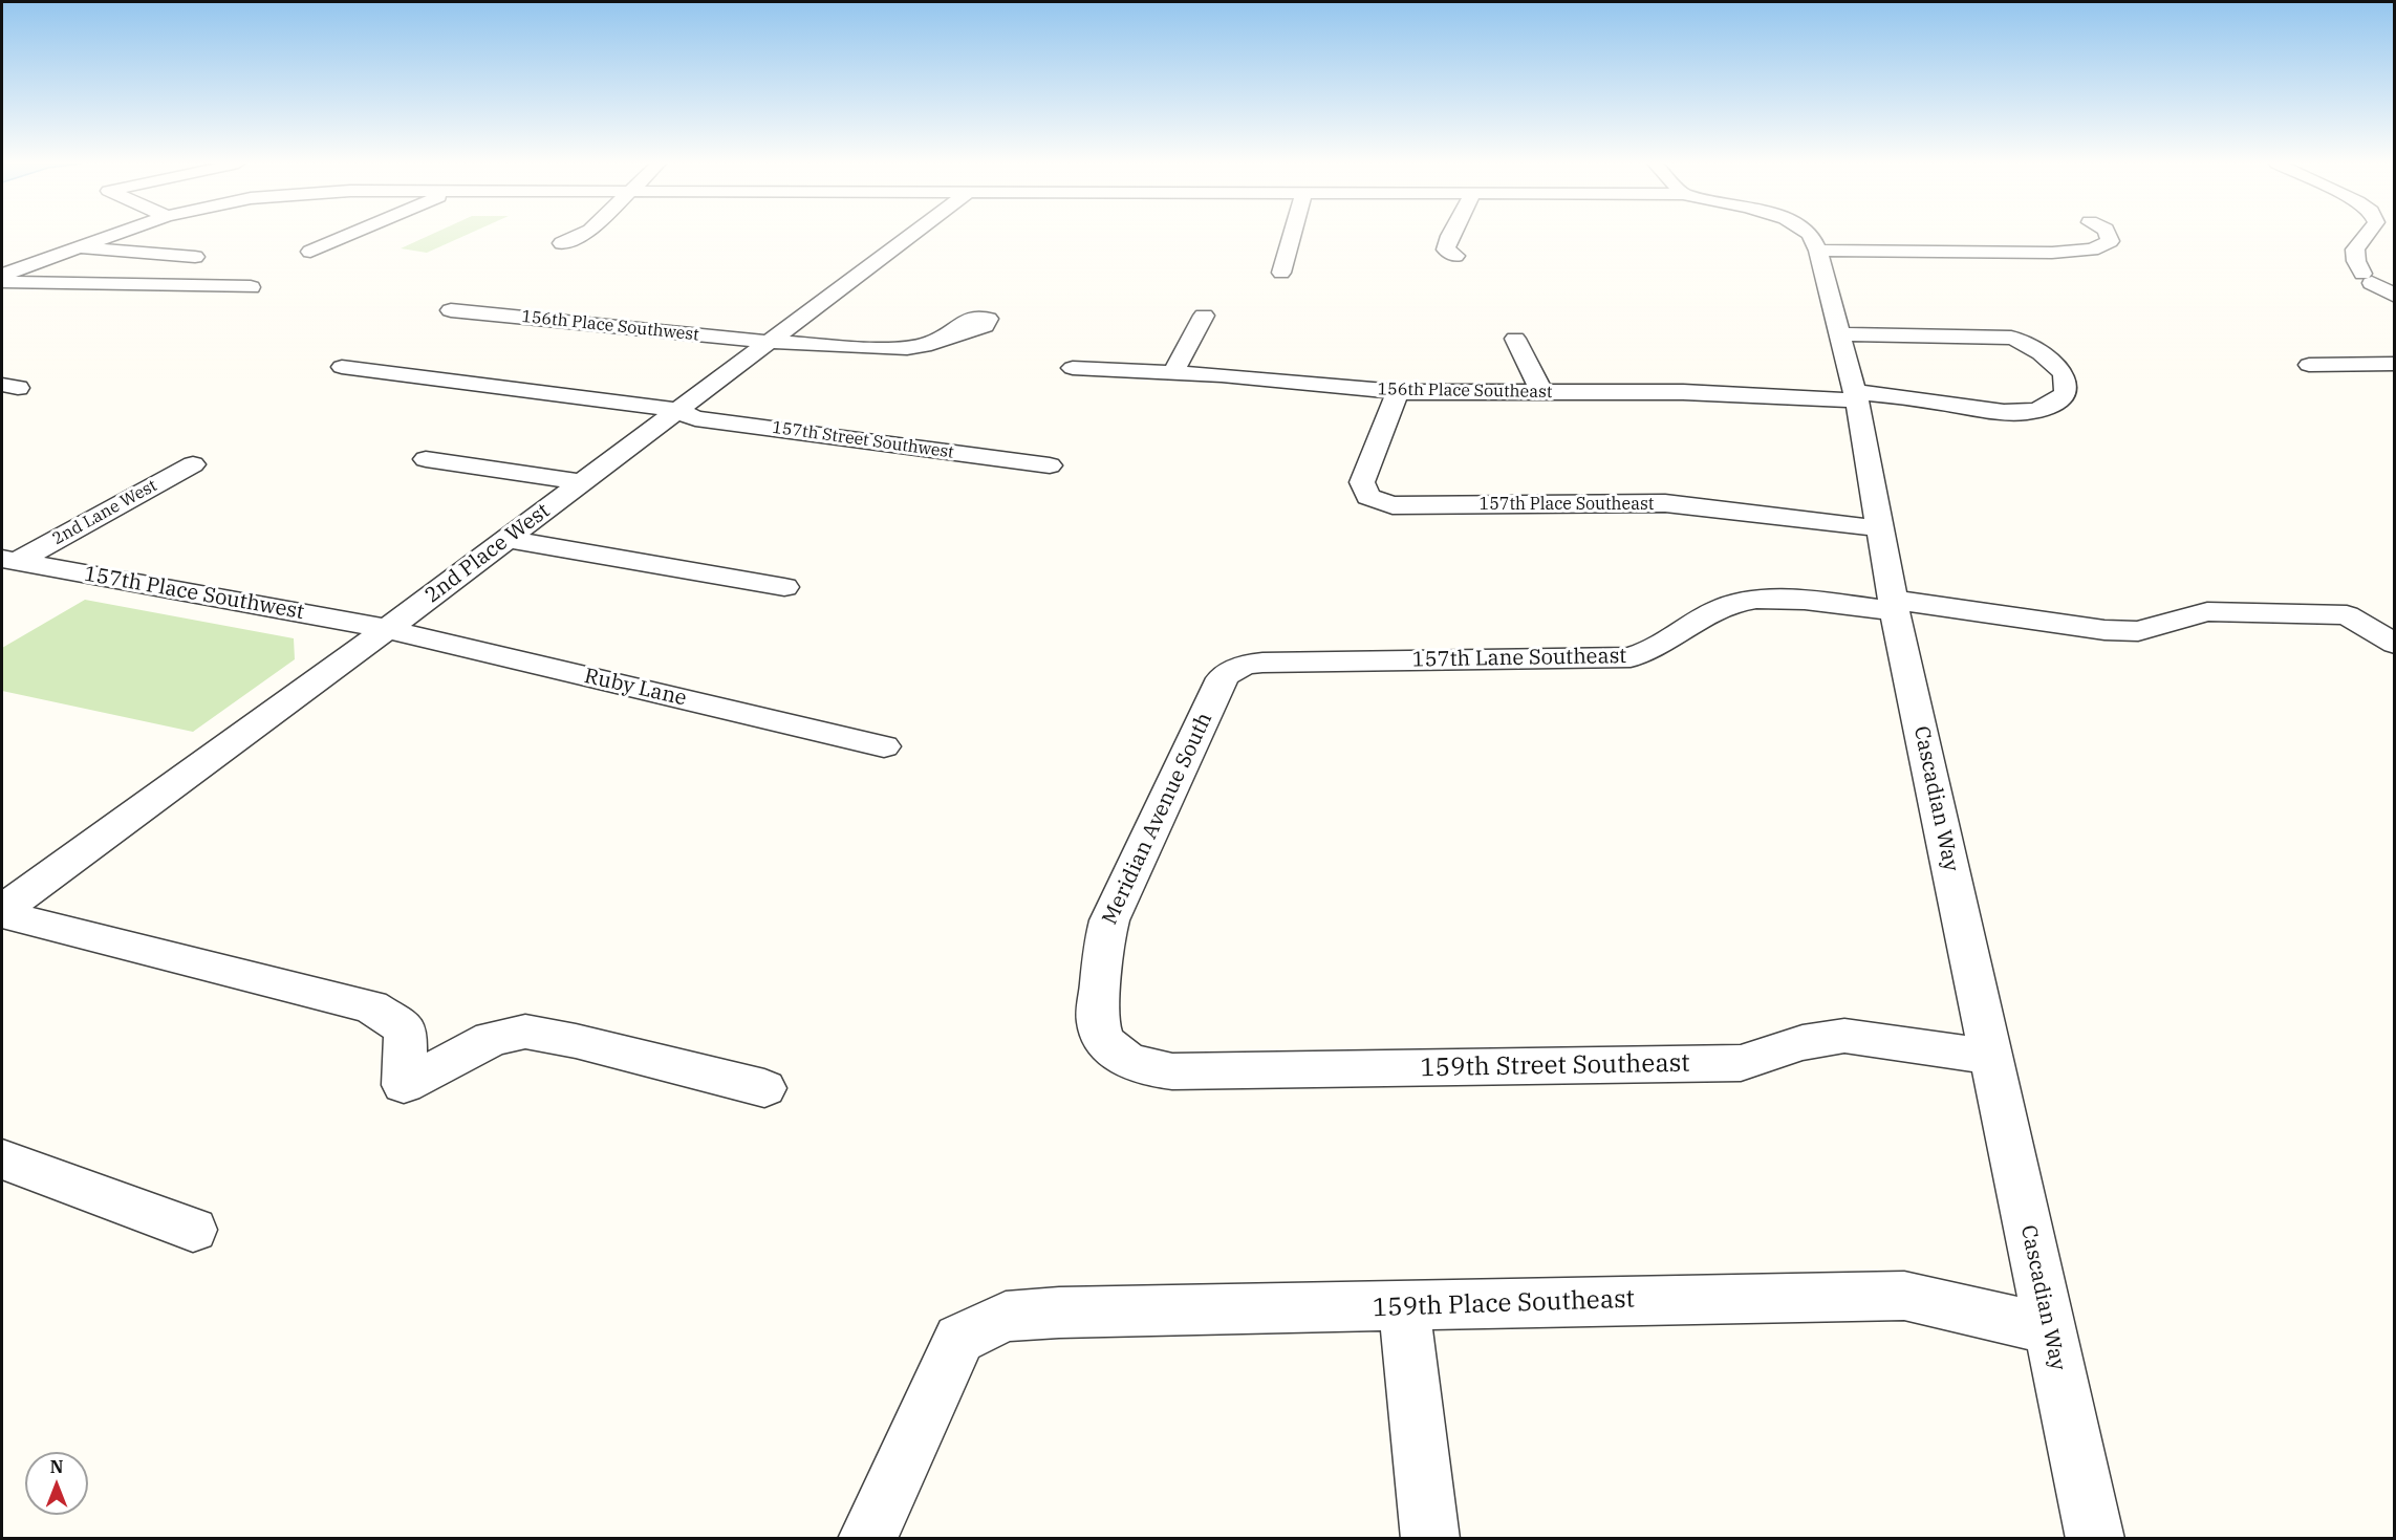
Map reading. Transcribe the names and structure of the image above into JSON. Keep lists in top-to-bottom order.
{
  "streets": {
    "street": [
      "156th Place Southwest",
      "156th Place Southeast",
      "157th Street Southwest",
      "157th Place Southeast",
      "2nd Lane West",
      "2nd Place West",
      "157th Place Southwest",
      "157th Lane Southeast",
      "Ruby Lane",
      "Cascadian Way",
      "Meridian Avenue South",
      "159th Street Southeast",
      "159th Place Southeast"
    ]
  },
  "crossings": [
    ["156th Place Southwest", "2nd Place West"],
    ["156th Place Southeast", "157th Place Southeast"],
    ["156th Place Southeast", "Cascadian Way"],
    ["157th Street Southwest", "2nd Place West"],
    ["157th Place Southeast", "Cascadian Way"],
    ["2nd Lane West", "157th Place Southwest"],
    ["2nd Place West", "157th Place Southwest"],
    ["2nd Place West", "Ruby Lane"],
    ["157th Place Southwest", "Ruby Lane"],
    ["157th Lane Southeast", "Cascadian Way"],
    ["157th Lane Southeast", "Meridian Avenue South"],
    ["Cascadian Way", "159th Street Southeast"],
    ["Cascadian Way", "159th Place Southeast"],
    ["Meridian Avenue South", "159th Street Southeast"]
  ],
  "north": "top"
}
